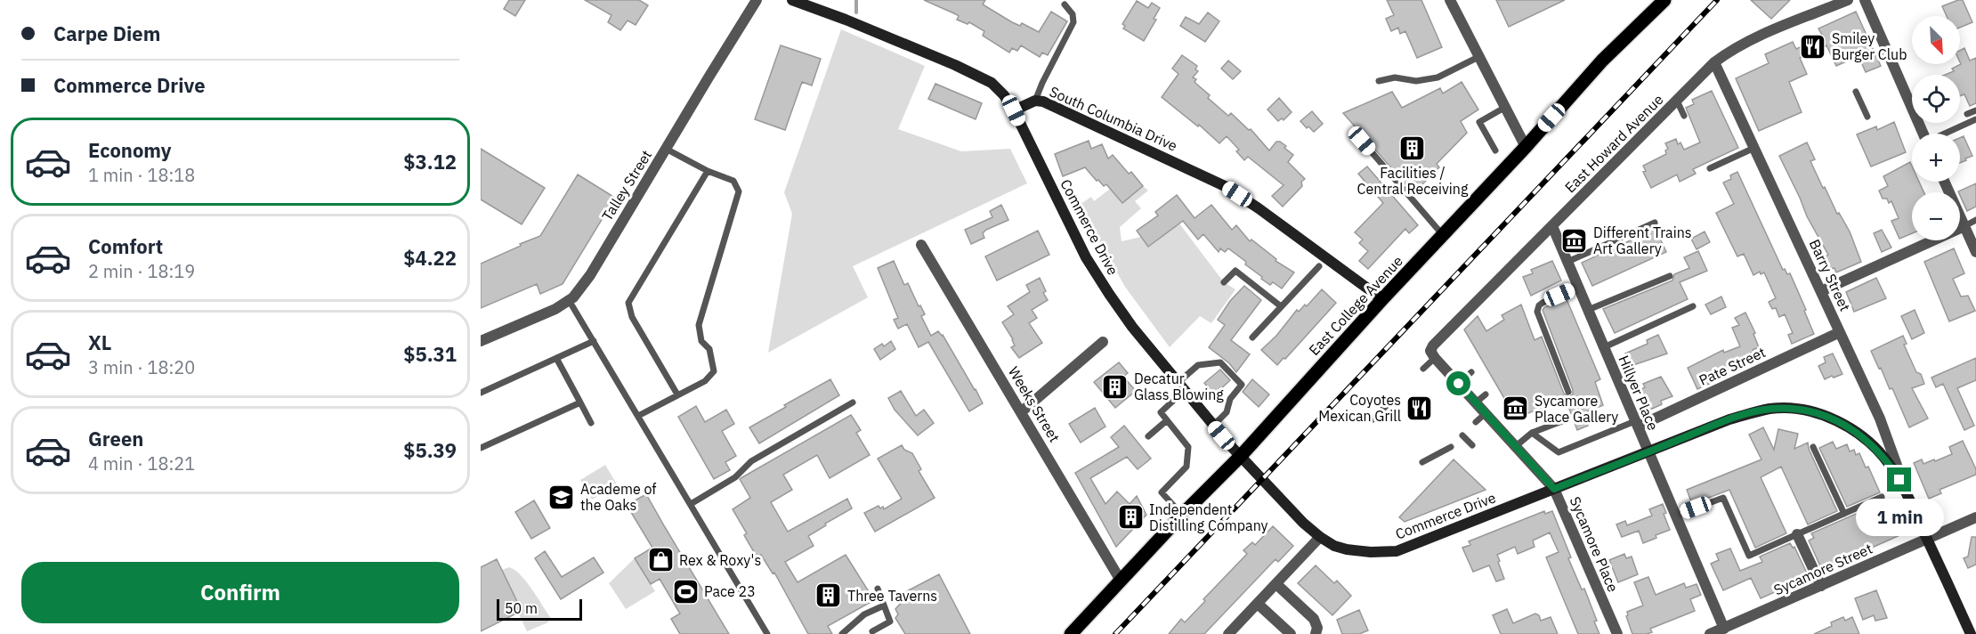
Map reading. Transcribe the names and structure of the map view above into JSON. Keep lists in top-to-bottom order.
{
  "streets": {
    "main road": ["South Columbia Drive", "Commerce Drive", "East College Avenue"],
    "street": [
      "East Howard Avenue",
      "Talley Street",
      "Barry Street",
      "Pate Street",
      "Hillyer Place",
      "Weeks Street",
      "Sycamore Place",
      "Sycamore Street"
    ]
  },
  "crossings": [
    ["South Columbia Drive", "Commerce Drive"],
    ["South Columbia Drive", "East College Avenue"],
    ["East Howard Avenue", "Barry Street"],
    ["East Howard Avenue", "Hillyer Place"],
    ["East Howard Avenue", "Sycamore Place"],
    ["Commerce Drive", "Barry Street"],
    ["Commerce Drive", "East College Avenue"],
    ["Commerce Drive", "Hillyer Place"],
    ["Commerce Drive", "Sycamore Place"],
    ["Commerce Drive", "Sycamore Street"],
    ["Barry Street", "Pate Street"],
    ["East College Avenue", "Weeks Street"],
    ["Pate Street", "Hillyer Place"],
    ["Hillyer Place", "Sycamore Street"]
  ],
  "places": {
    "restaurant": ["Smiley Burger Club", "Coyotes Mexican Grill"],
    "building": [
      "Facilities / Central Receiving",
      "Decatur Glass Blowing",
      "Independent Distilling Company",
      "Three Taverns"
    ],
    "museum": ["Different Trains Art Gallery", "Sycamore Place Gallery"],
    "school or university": ["Academe of the Oaks"],
    "shop": ["Rex & Roxy's"],
    "sports": ["Pace 23"]
  },
  "scale_bar": "50 m",
  "north": "bottom right",
  "page": {
    "banner": ["Carpe Diem", "Commerce Drive"],
    "map_buttons": ["+", "−"],
    "list": [
      {
        "name": "Economy",
        "note": "1 min · 18:18",
        "value": "$3.12"
      },
      {
        "name": "Comfort",
        "note": "2 min · 18:19",
        "value": "$4.22"
      },
      {
        "name": "XL",
        "note": "3 min · 18:20",
        "value": "$5.31"
      },
      {
        "name": "Green",
        "note": "4 min · 18:21",
        "value": "$5.39"
      }
    ],
    "bubble": "1 min",
    "buttons": "Confirm",
    "scale": "50 m"
  }
}
